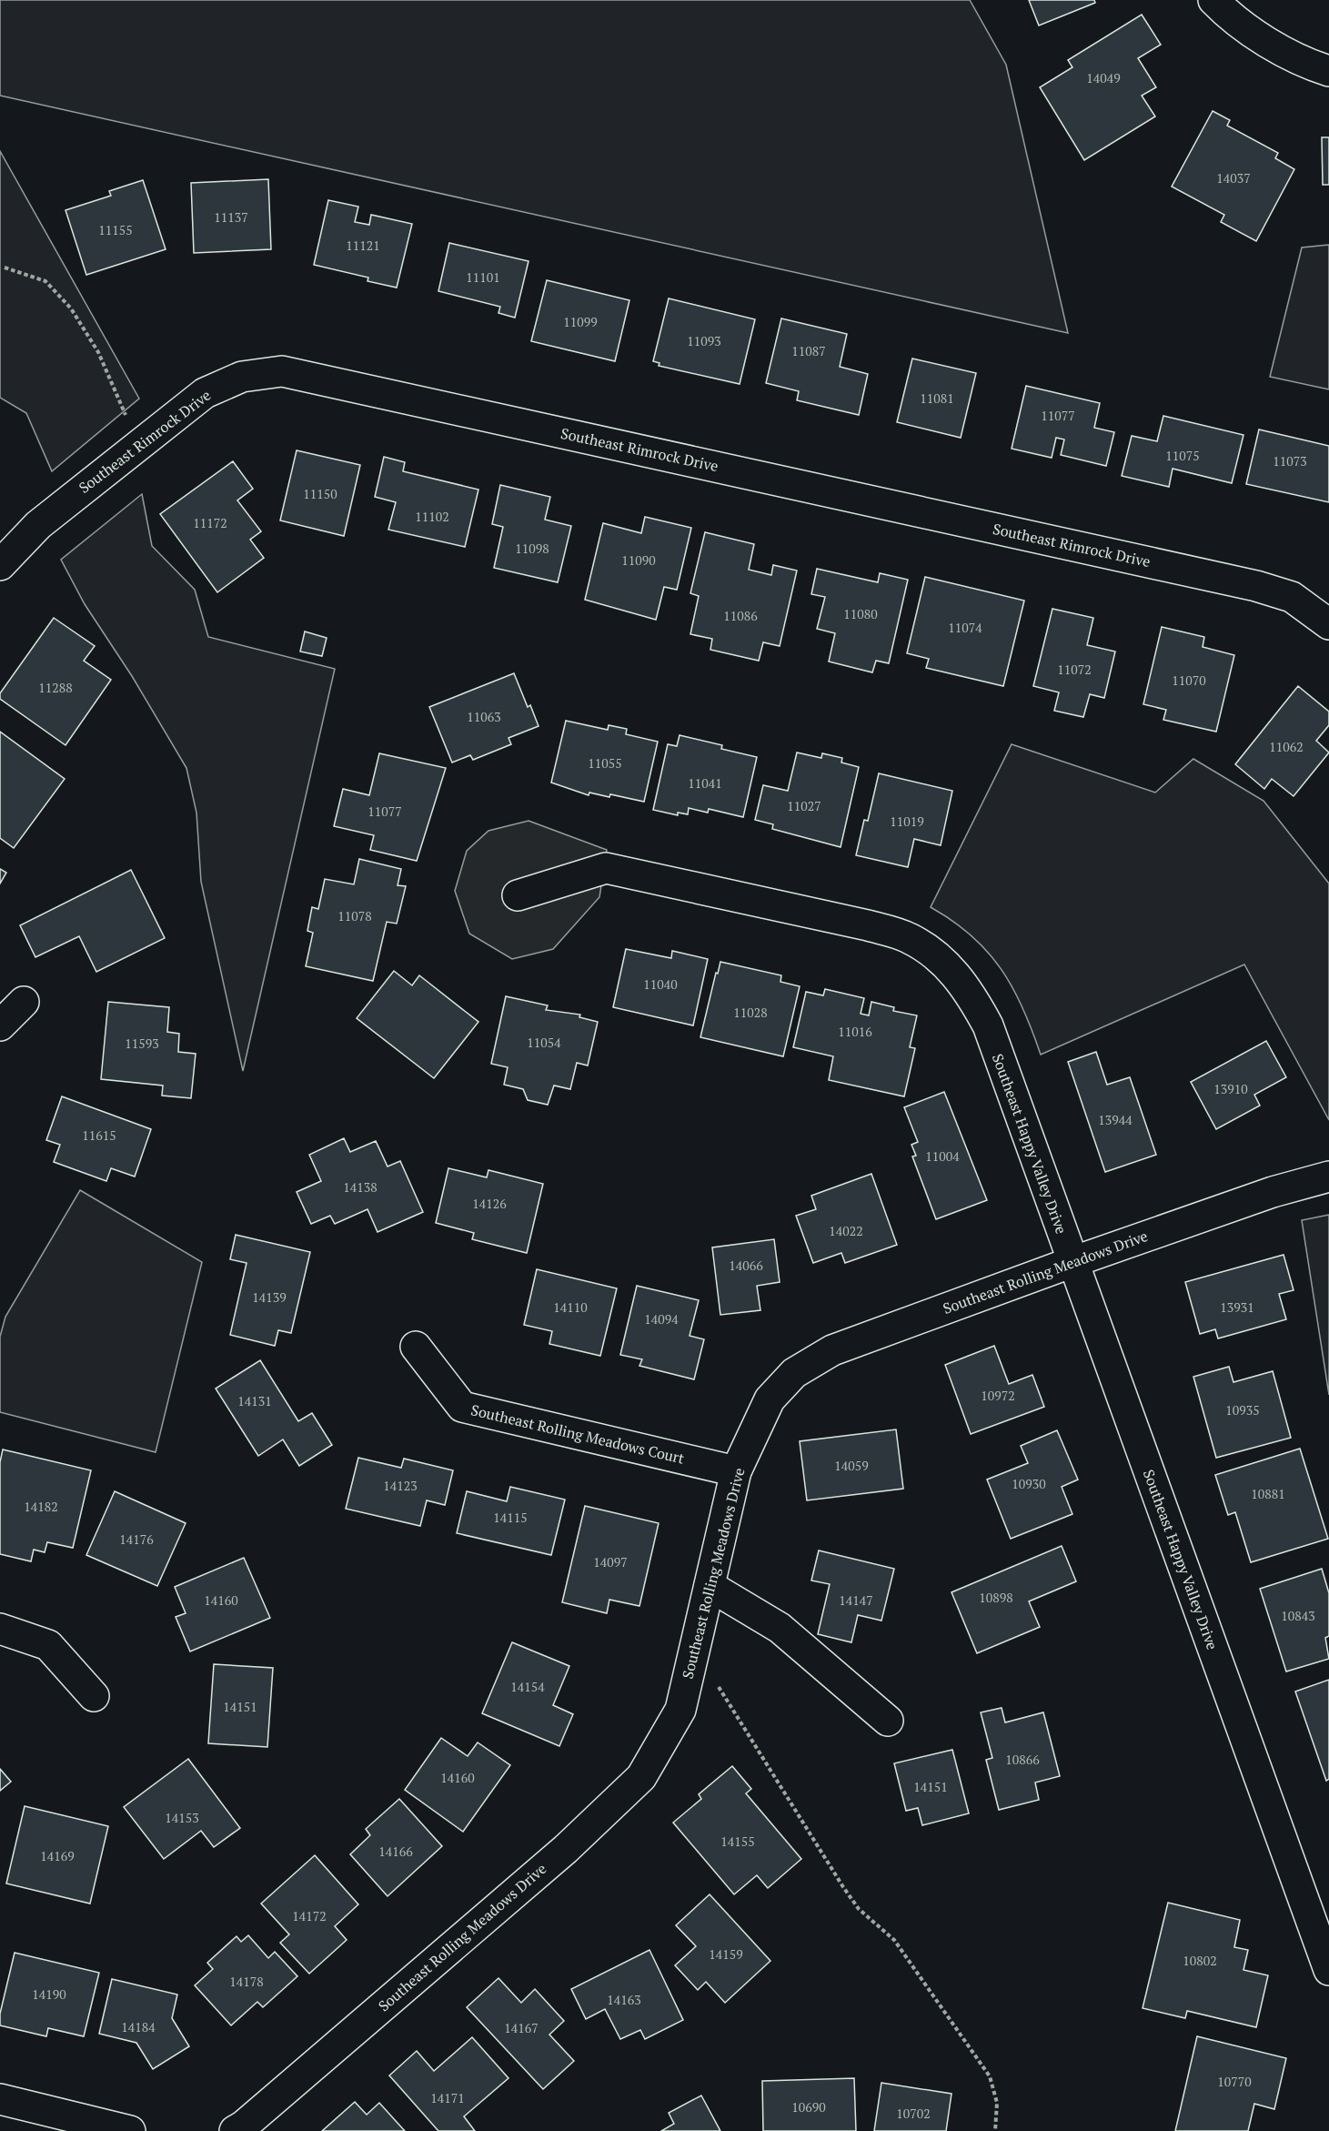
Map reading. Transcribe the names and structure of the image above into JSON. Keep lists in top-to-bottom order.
{
  "streets": {
    "street": [
      "Southeast Rimrock Drive",
      "Southeast Happy Valley Drive",
      "Southeast Rolling Meadows Drive",
      "Southeast Rolling Meadows Court"
    ]
  },
  "crossings": [
    ["Southeast Happy Valley Drive", "Southeast Rolling Meadows Drive"],
    ["Southeast Rolling Meadows Drive", "Southeast Rolling Meadows Court"]
  ],
  "house_numbers": [
    "14049",
    "14037",
    "11137",
    "11155",
    "11121",
    "11101",
    "11099",
    "11093",
    "11087",
    "11081",
    "11077",
    "11075",
    "11073",
    "11150",
    "11102",
    "11172",
    "11098",
    "11090",
    "11080",
    "11086",
    "11074",
    "11072",
    "11070",
    "11288",
    "11063",
    "11062",
    "11055",
    "11041",
    "11027",
    "11077",
    "11019",
    "11078",
    "11040",
    "11028",
    "11016",
    "11054",
    "11593",
    "13910",
    "13944",
    "11615",
    "11004",
    "14138",
    "14126",
    "14022",
    "14066",
    "14139",
    "14110",
    "13931",
    "14094",
    "10972",
    "14131",
    "10935",
    "14059",
    "10930",
    "14123",
    "10881",
    "14182",
    "14115",
    "14176",
    "14097",
    "10898",
    "14160",
    "14147",
    "10843",
    "14154",
    "14151",
    "10866",
    "14160",
    "14151",
    "14153",
    "14155",
    "14166",
    "14169",
    "14172",
    "14159",
    "10802",
    "14178",
    "14190",
    "14163",
    "14184",
    "14167",
    "10770",
    "14171",
    "10690",
    "10702"
  ]
}
